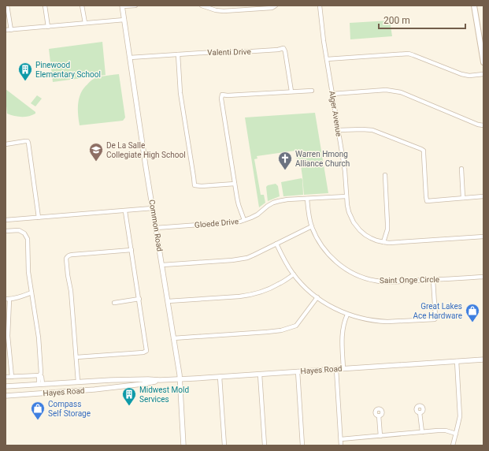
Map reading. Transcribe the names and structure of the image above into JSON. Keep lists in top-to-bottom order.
{
  "streets": {
    "street": [
      "Valenti Drive",
      "Alger Avenue",
      "Gloede Drive",
      "Common Road",
      "Saint Onge Circle",
      "Hayes Road"
    ]
  },
  "crossings": [
    ["Valenti Drive", "Common Road"],
    ["Alger Avenue", "Gloede Drive"],
    ["Gloede Drive", "Common Road"],
    ["Gloede Drive", "Saint Onge Circle"],
    ["Common Road", "Hayes Road"]
  ],
  "places": {
    "building": ["Pinewood Elementary School", "Midwest Mold Services"],
    "school or university": ["De La Salle Collegiate High School"],
    "church": ["Warren Hmong Alliance Church"],
    "shop": ["Great Lakes Ace Hardware", "Compass Self Storage"]
  },
  "scale_bar": "200 m"
}
